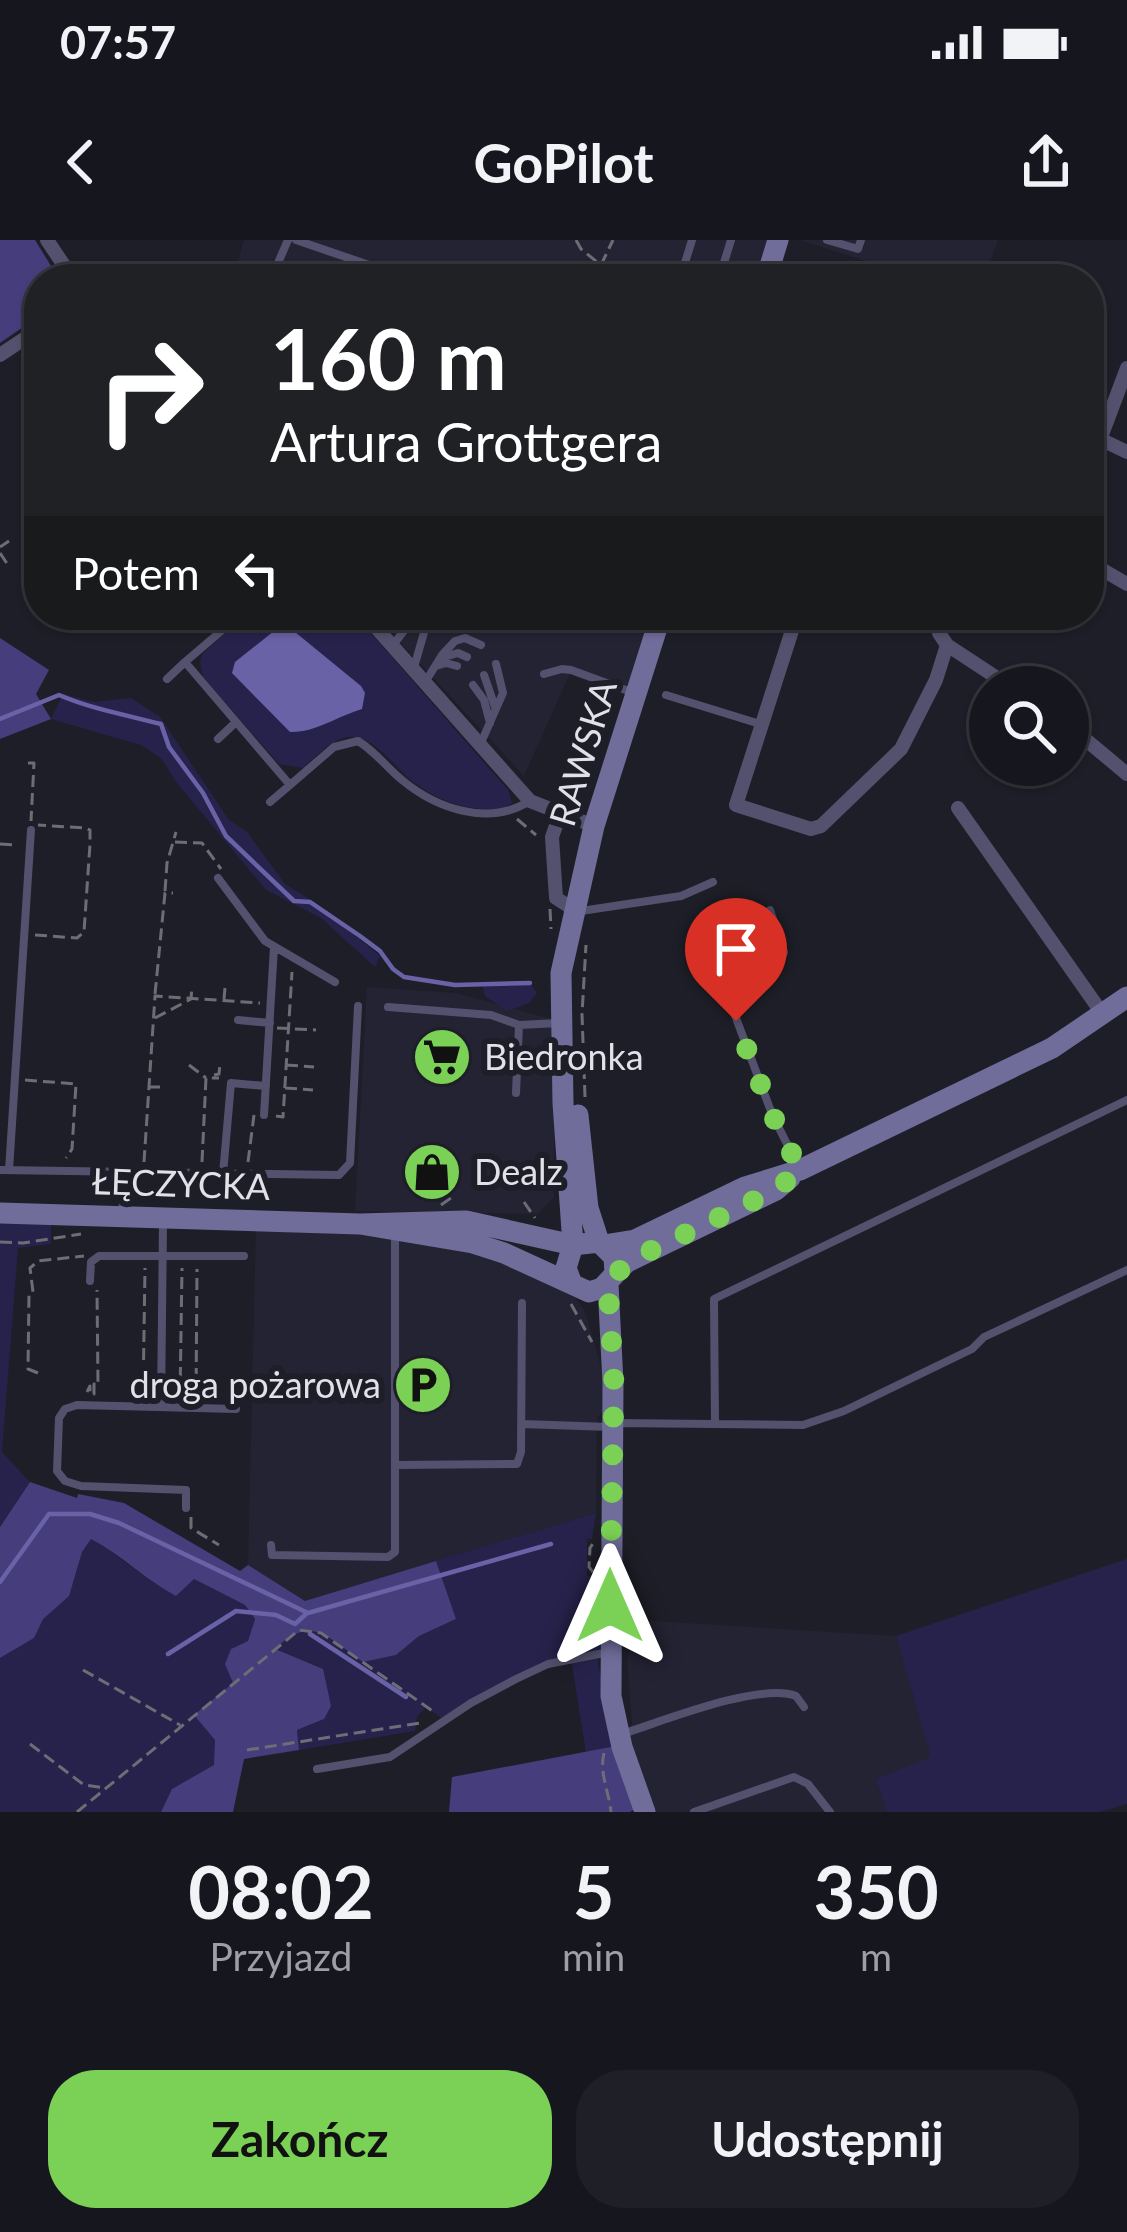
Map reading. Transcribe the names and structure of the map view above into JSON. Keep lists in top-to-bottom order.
{
  "streets": {
    "main road": ["RAWSKA", "ŁĘCZYCKA"]
  },
  "crossings": [
    ["RAWSKA", "ŁĘCZYCKA"]
  ],
  "places": {
    "supermarket": ["Biedronka"],
    "shop": ["Dealz"],
    "parking": ["droga pożarowa"]
  },
  "page": {
    "status": "07:57",
    "header": "GoPilot",
    "turn": ["160 m", "Artura Grottgera"],
    "then": "Potem",
    "eta": [
      "08:02",
      "Przyjazd",
      "5",
      "min",
      "350",
      "m"
    ],
    "buttons": ["Zakończ", "Udostępnij"]
  }
}
